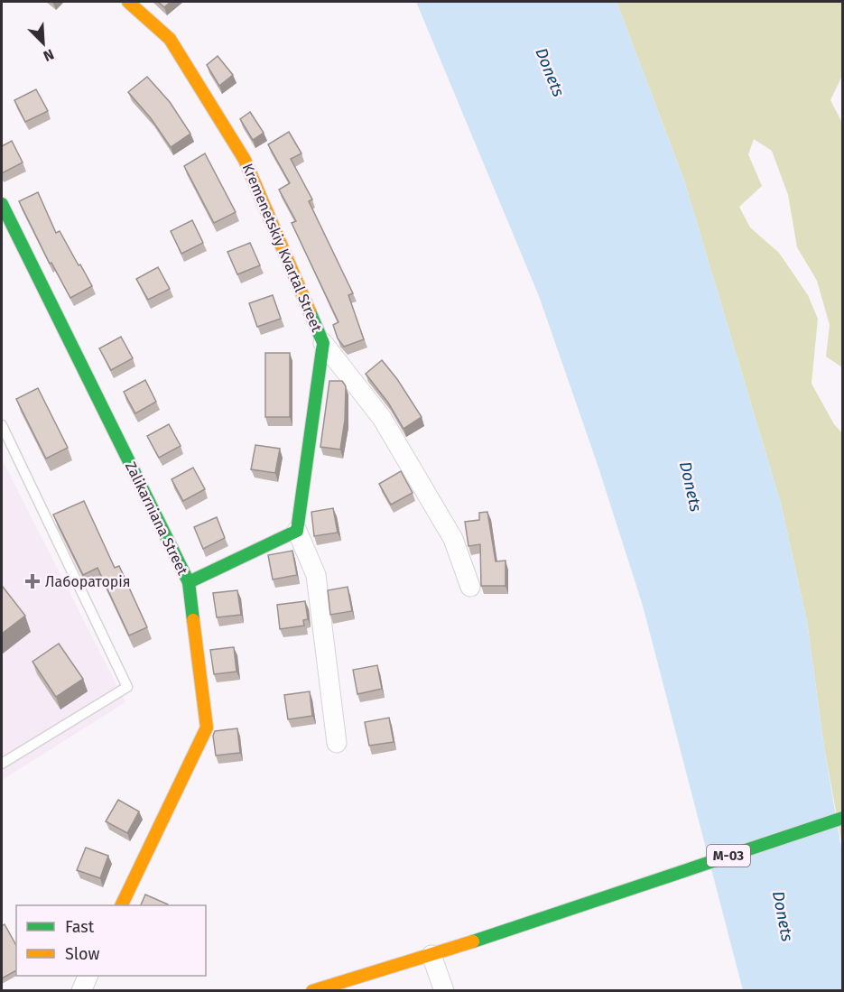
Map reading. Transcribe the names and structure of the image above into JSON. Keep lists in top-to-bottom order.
{
  "streets": {
    "main road": ["Kremenetskiy Kvartal Street", "Zalikarniana Street", "М-03"]
  },
  "water": ["Donets"],
  "places": {
    "health": ["Лабораторія"]
  },
  "legend": ["Fast", "Slow"],
  "north": "bottom right"
}
